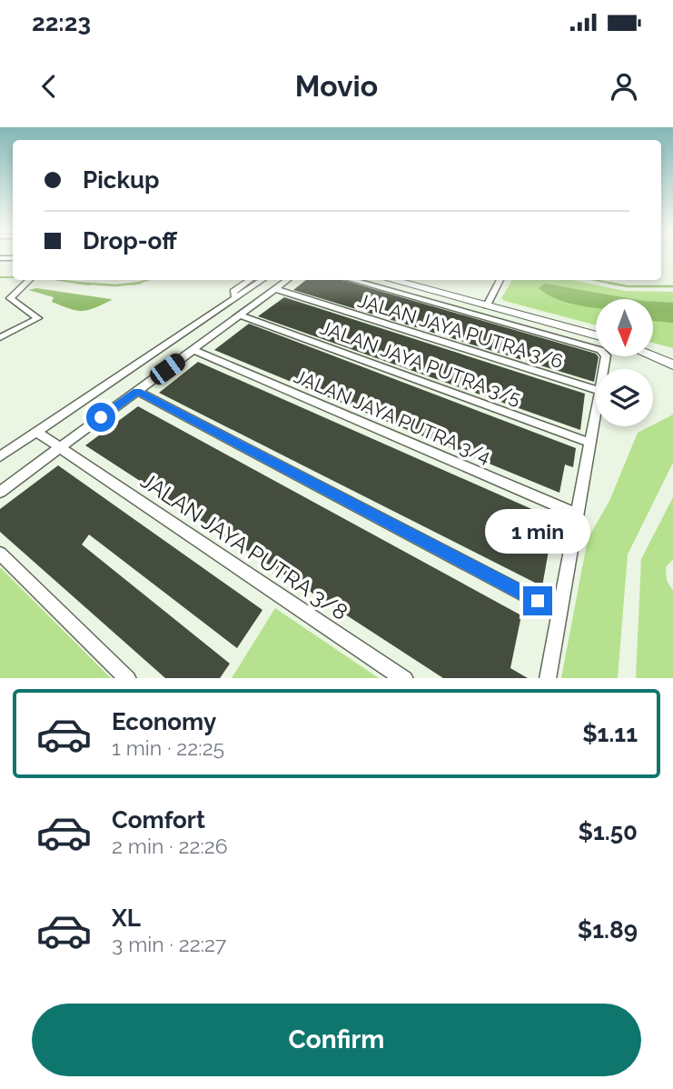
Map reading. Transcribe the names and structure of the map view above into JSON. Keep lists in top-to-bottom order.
{
  "streets": {
    "street": [
      "JALAN JAYA PUTRA 3/6",
      "JALAN JAYA PUTRA 3/5",
      "JALAN JAYA PUTRA 3/4",
      "JALAN JAYA PUTRA 3/8"
    ]
  },
  "north": "bottom",
  "page": {
    "status": "22:23",
    "header": "Movio",
    "banner": ["Pickup", "Drop-off"],
    "bubble": "1 min",
    "list": [
      {
        "name": "Economy",
        "note": "1 min · 22:25",
        "value": "$1.11"
      },
      {
        "name": "Comfort",
        "note": "2 min · 22:26",
        "value": "$1.50"
      },
      {
        "name": "XL",
        "note": "3 min · 22:27",
        "value": "$1.89"
      }
    ],
    "buttons": "Confirm"
  }
}
